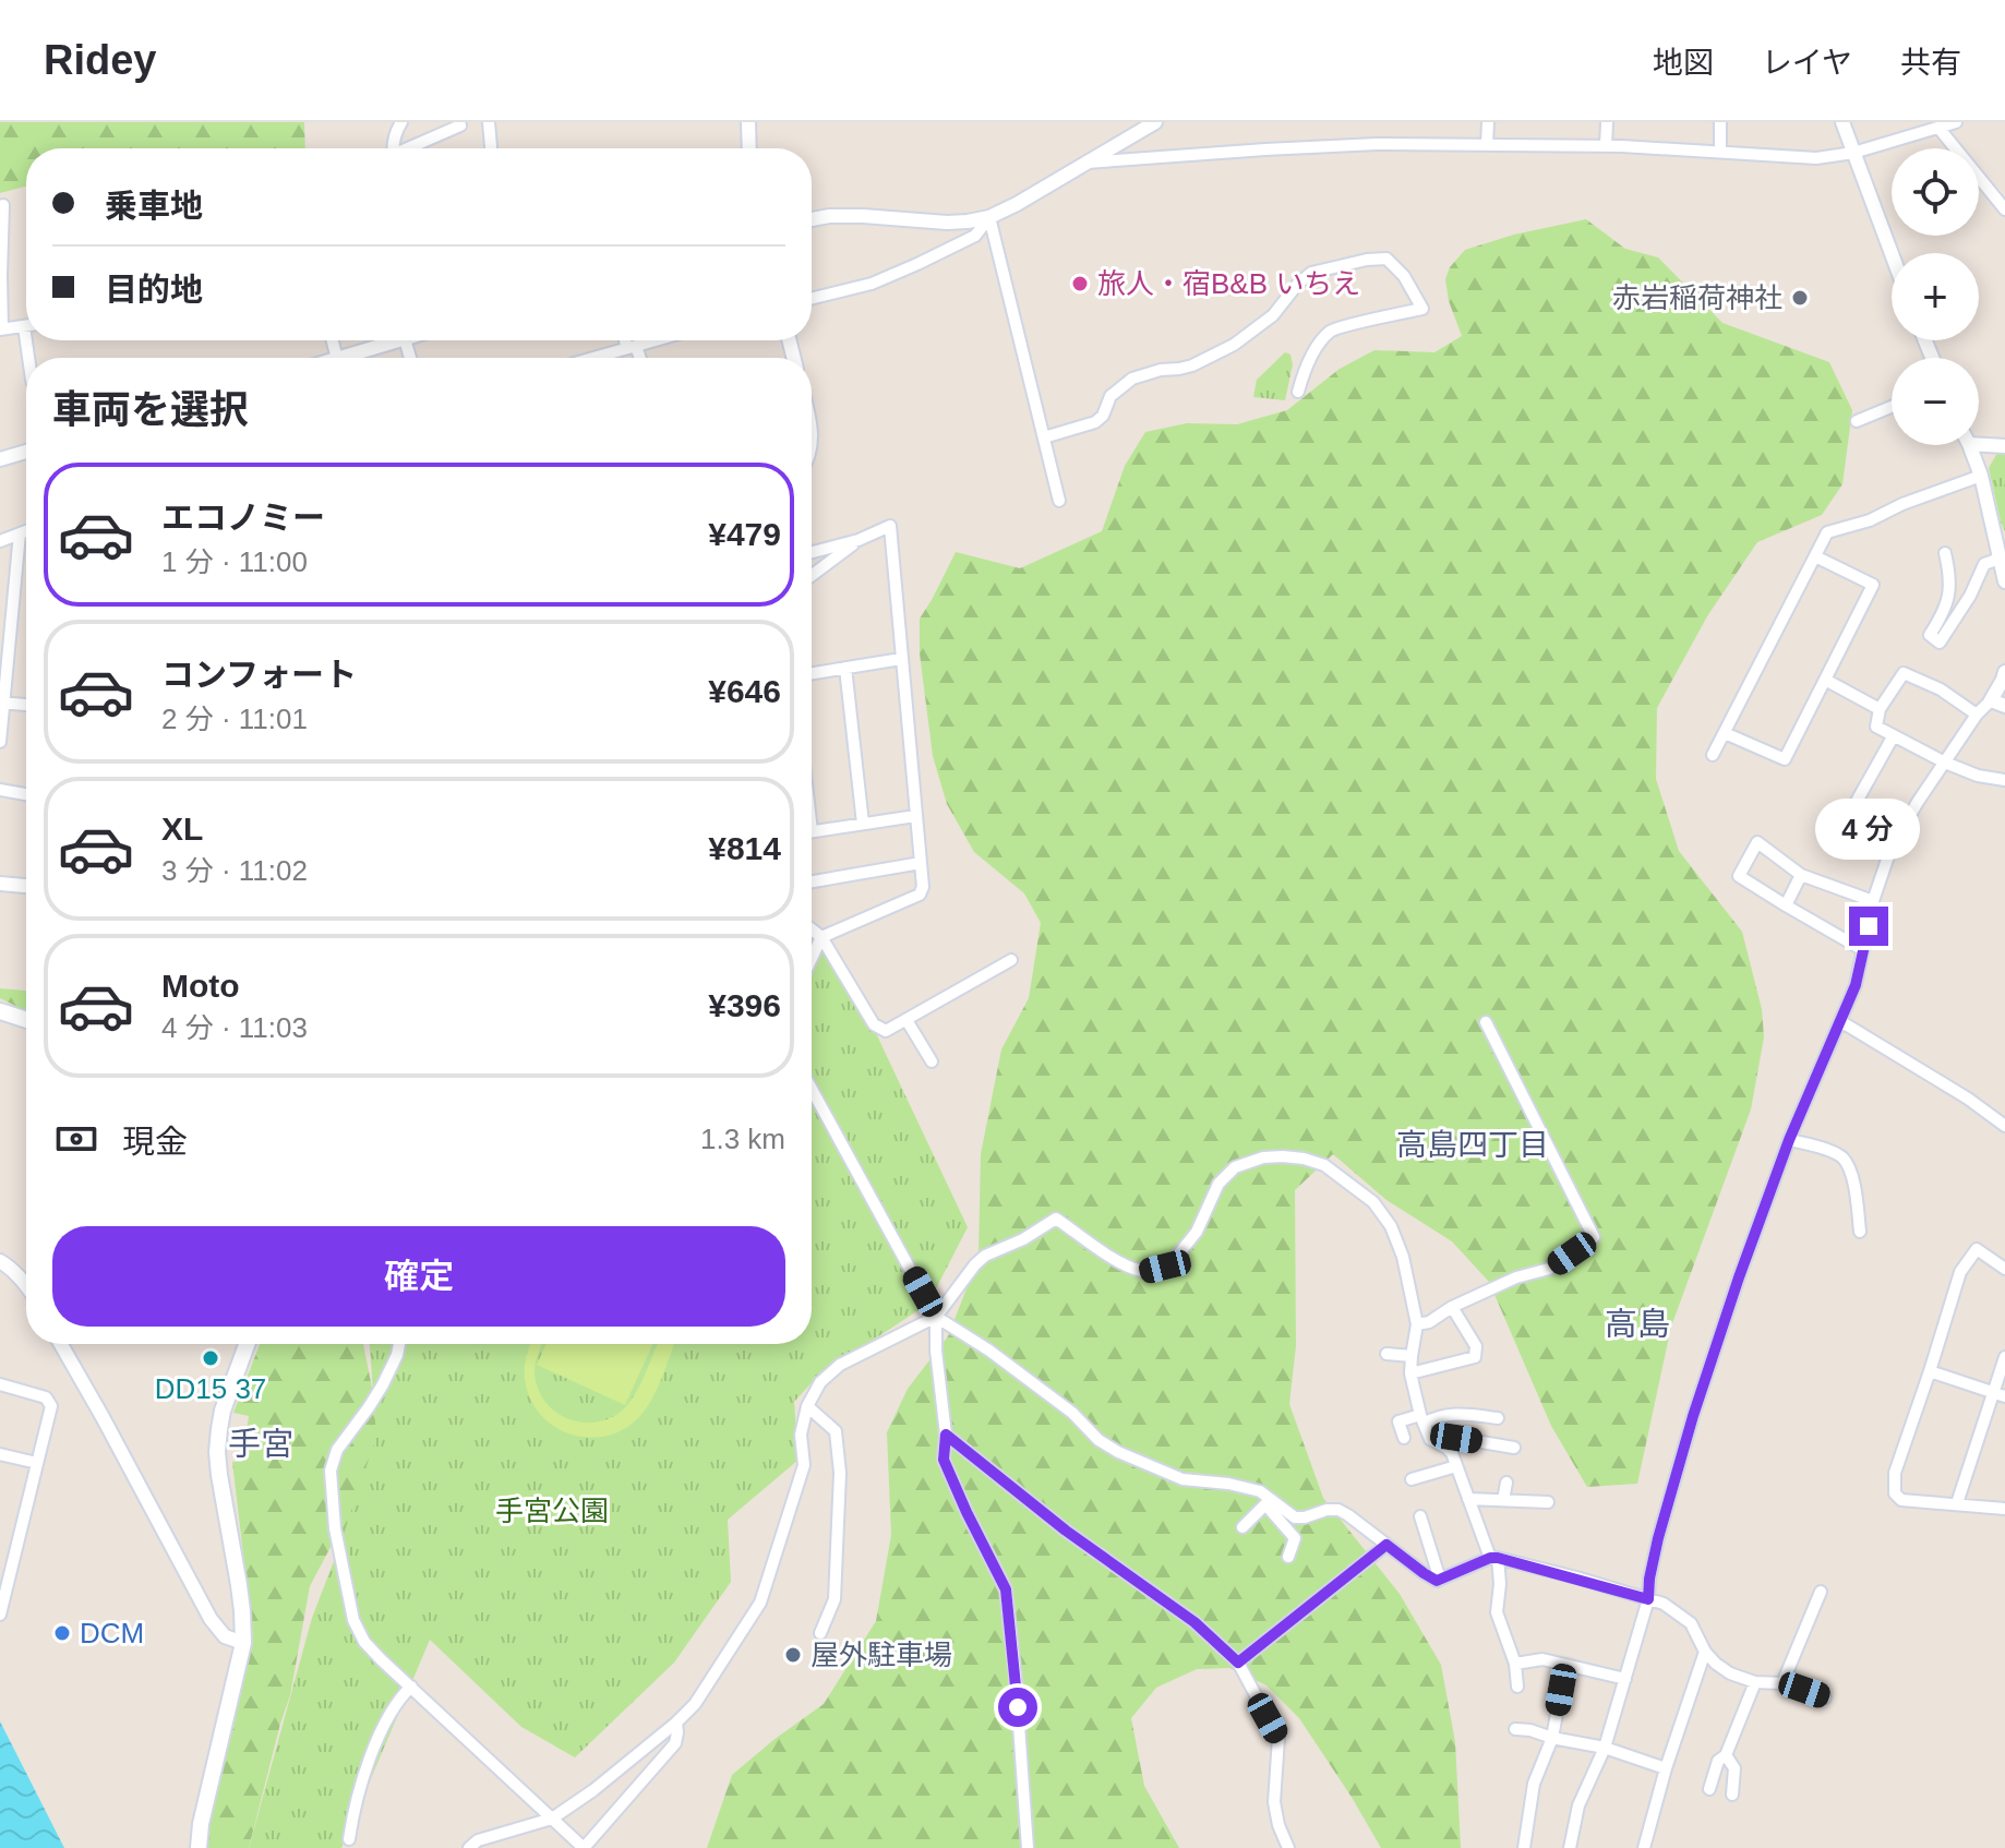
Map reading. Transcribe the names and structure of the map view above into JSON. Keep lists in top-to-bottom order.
{
  "districts": ["高島四丁目", "高島", "手宮"],
  "parks": ["手宮公園"],
  "places": [
    "旅人・宿B&B いちえ",
    "赤岩稲荷神社",
    "DD15 37",
    "DCM",
    "屋外駐車場"
  ],
  "page": {
    "header": "Ridey",
    "nav": ["地図", "レイヤ", "共有"],
    "map_buttons": ["+", "−"],
    "banner": ["乗車地", "目的地"],
    "heading": "車両を選択",
    "list": [
      {
        "name": "エコノミー",
        "note": "1 分 · 11:00",
        "value": "¥479"
      },
      {
        "name": "コンフォート",
        "note": "2 分 · 11:01",
        "value": "¥646"
      },
      {
        "name": "XL",
        "note": "3 分 · 11:02",
        "value": "¥814"
      },
      {
        "name": "Moto",
        "note": "4 分 · 11:03",
        "value": "¥396"
      }
    ],
    "bubble": "4 分",
    "pay": ["現金", "1.3 km"],
    "buttons": "確定"
  }
}
